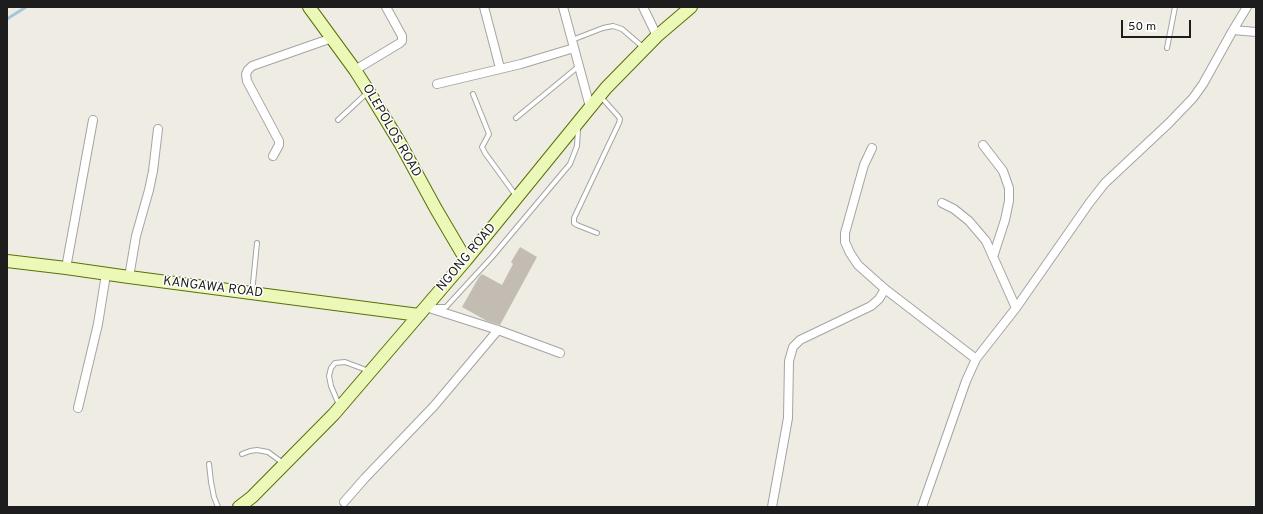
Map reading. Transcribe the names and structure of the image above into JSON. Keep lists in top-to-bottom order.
{
  "streets": {
    "street": ["OLEPOLOS ROAD", "NGONG ROAD", "KANGAWA ROAD"]
  },
  "crossings": [
    ["OLEPOLOS ROAD", "NGONG ROAD"],
    ["NGONG ROAD", "KANGAWA ROAD"]
  ],
  "scale_bar": "50 m"
}
